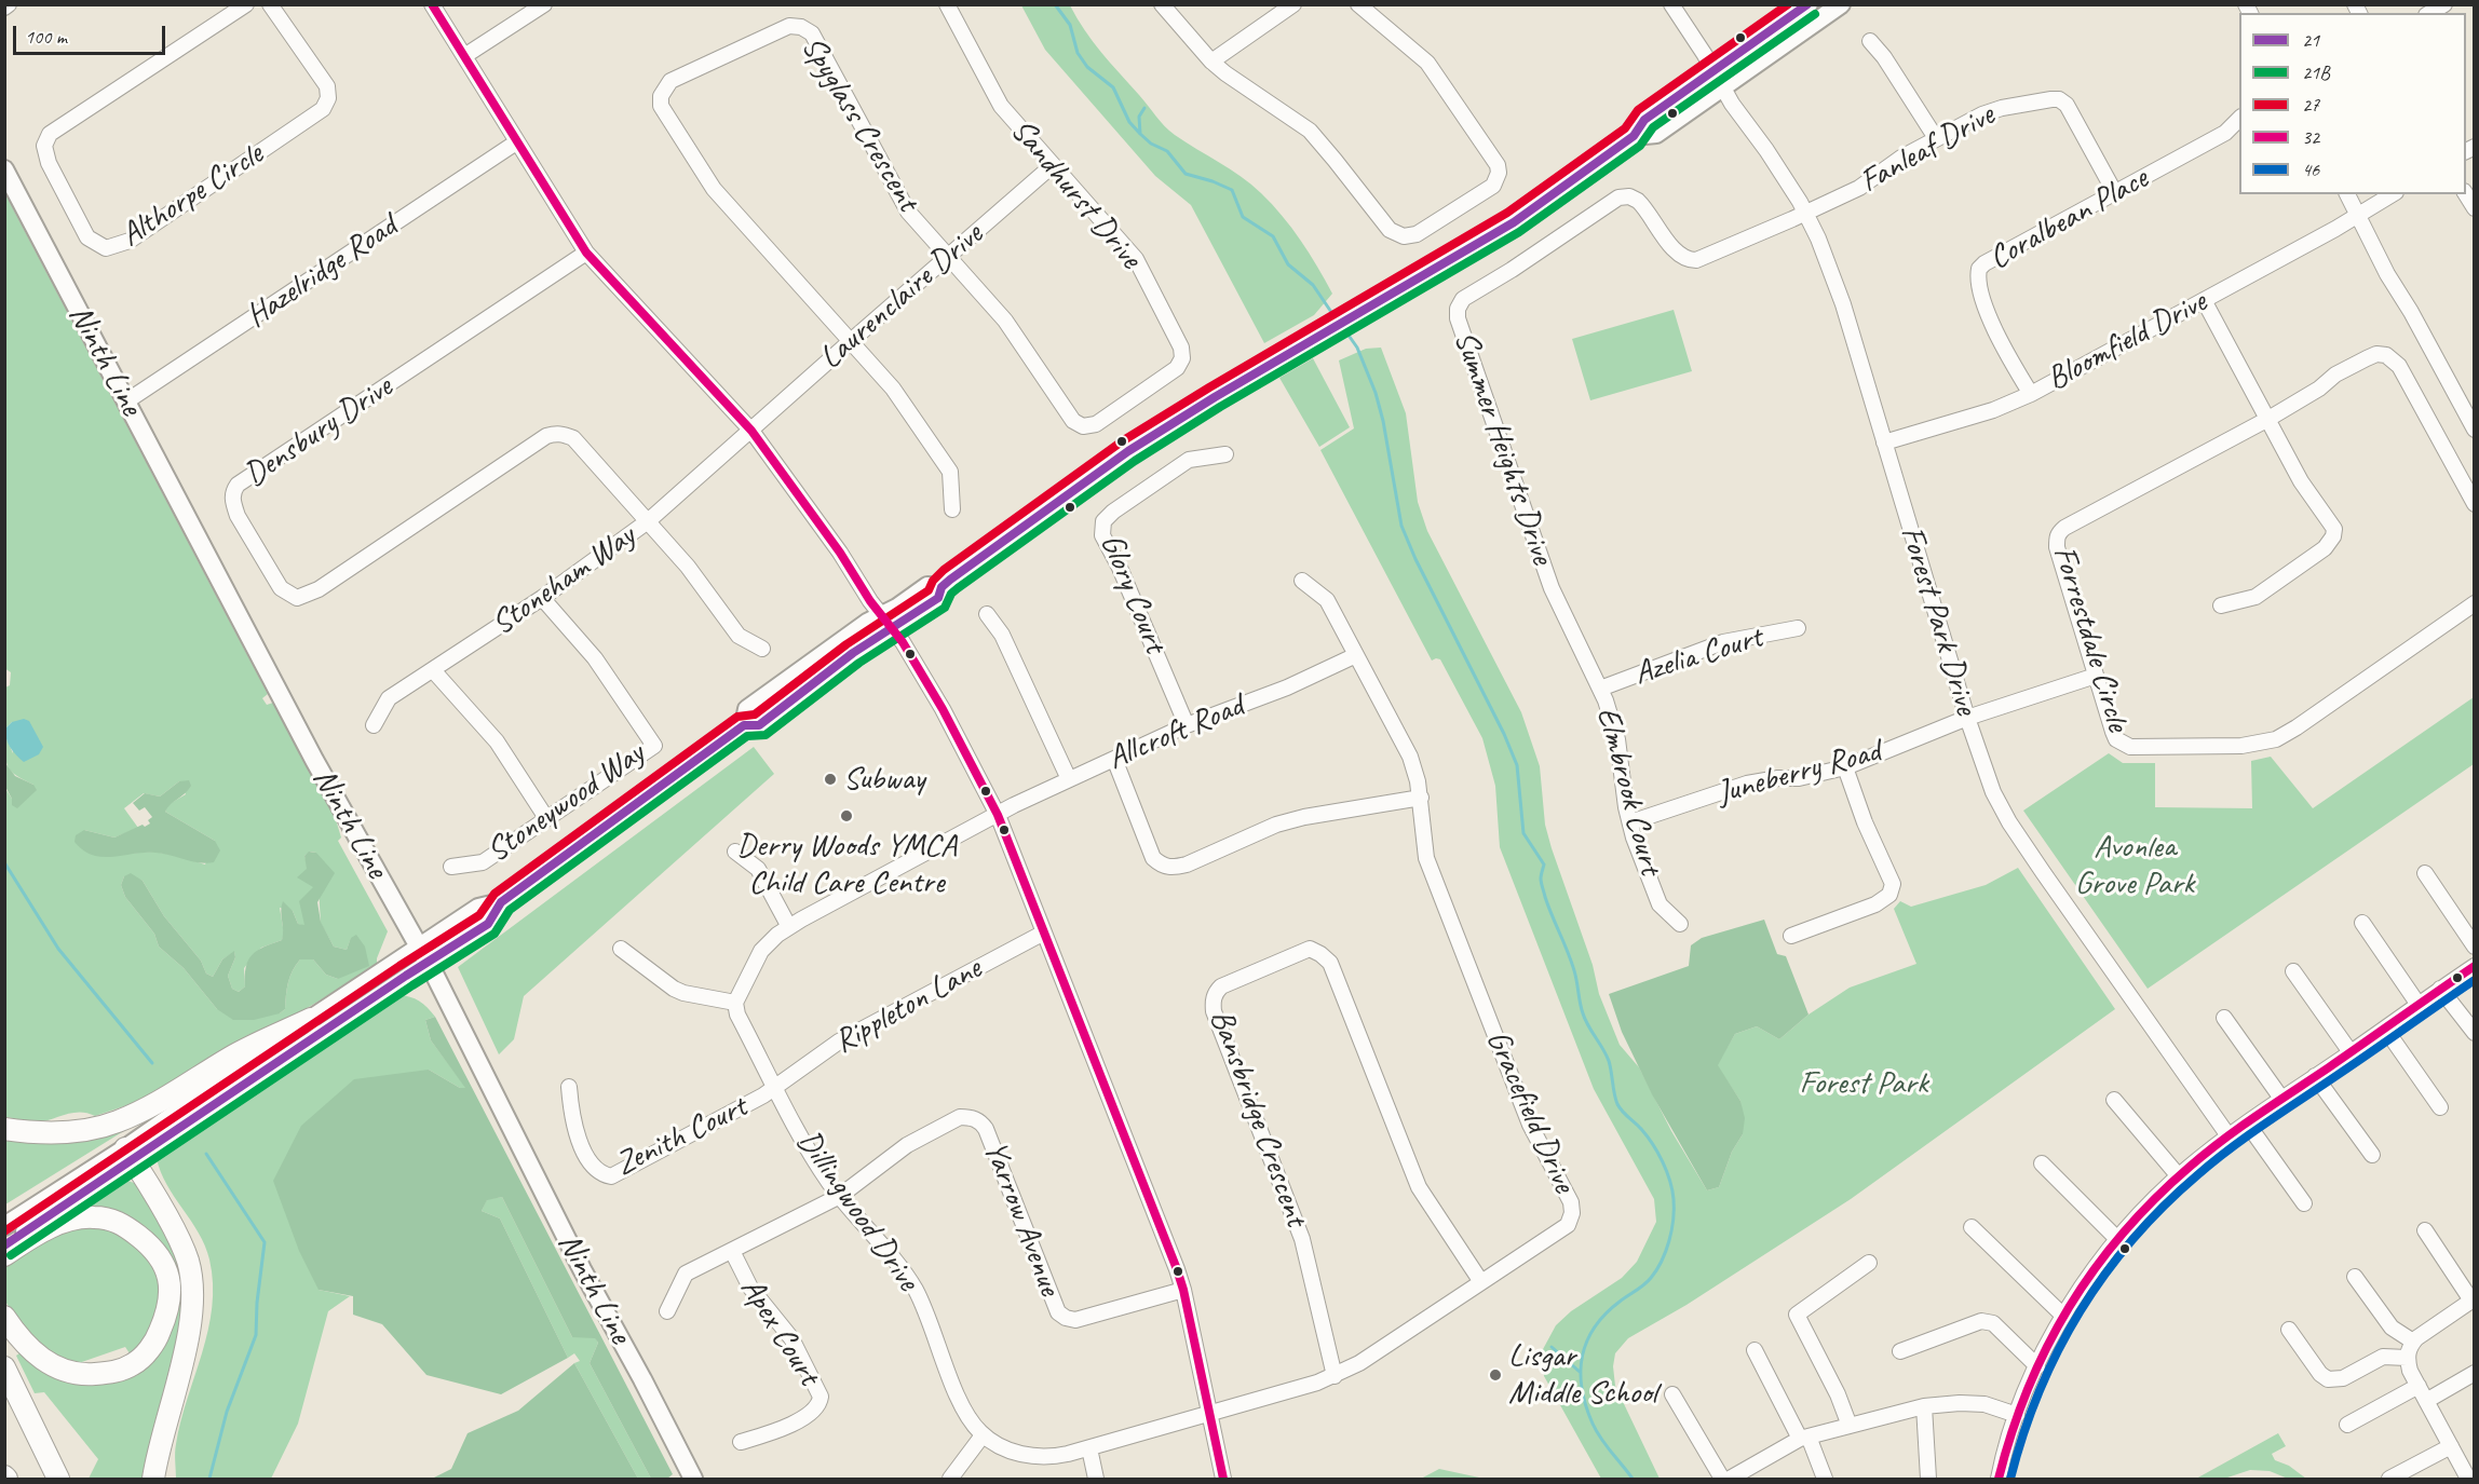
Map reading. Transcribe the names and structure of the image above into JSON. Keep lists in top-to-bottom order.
{
  "streets": {
    "main road": ["Ninth Line"],
    "street": [
      "Spyglass Crescent",
      "Fanleaf Drive",
      "Sandhurst Drive",
      "Althorpe Circle",
      "Coralbean Place",
      "Hazelridge Road",
      "Laurenclaire Drive",
      "Bloomfield Drive",
      "Densbury Drive",
      "Summer Heights Drive",
      "Stoneham Way",
      "Glory Court",
      "Forest Park Drive",
      "Forrestdale Circle",
      "Azelia Court",
      "Allcroft Road",
      "Juneberry Road",
      "Elmbrook Court",
      "Stoneywood Way",
      "Rippleton Lane",
      "Gracefield Drive",
      "Bansbridge Crescent",
      "Zenith Court",
      "Dillingwood Drive",
      "Yarrow Avenue",
      "Apex Court"
    ]
  },
  "crossings": [
    ["Spyglass Crescent", "Sandhurst Drive"],
    ["Spyglass Crescent", "Laurenclaire Drive"],
    ["Fanleaf Drive", "Coralbean Place"],
    ["Fanleaf Drive", "Summer Heights Drive"],
    ["Fanleaf Drive", "Forest Park Drive"],
    ["Sandhurst Drive", "Laurenclaire Drive"],
    ["Coralbean Place", "Bloomfield Drive"],
    ["Hazelridge Road", "Ninth Line"],
    ["Laurenclaire Drive", "Stoneham Way"],
    ["Bloomfield Drive", "Forest Park Drive"],
    ["Densbury Drive", "Stoneham Way"],
    ["Summer Heights Drive", "Forest Park Drive"],
    ["Summer Heights Drive", "Azelia Court"],
    ["Summer Heights Drive", "Elmbrook Court"],
    ["Stoneham Way", "Stoneywood Way"],
    ["Glory Court", "Allcroft Road"],
    ["Forest Park Drive", "Juneberry Road"],
    ["Forrestdale Circle", "Juneberry Road"],
    ["Azelia Court", "Elmbrook Court"],
    ["Allcroft Road", "Gracefield Drive"],
    ["Juneberry Road", "Elmbrook Court"],
    ["Rippleton Lane", "Zenith Court"],
    ["Rippleton Lane", "Dillingwood Drive"],
    ["Gracefield Drive", "Bansbridge Crescent"],
    ["Gracefield Drive", "Dillingwood Drive"],
    ["Zenith Court", "Dillingwood Drive"],
    ["Dillingwood Drive", "Yarrow Avenue"]
  ],
  "parks": ["Avonlea Grove Park", "Forest Park"],
  "places": ["Subway", "Derry Woods YMCA Child Care Centre", "Lisgar Middle School"],
  "lines": [
    "transit line 21",
    "transit line 27",
    "transit line 32",
    "transit line 21B",
    "transit line 46"
  ],
  "legend": [
    "21",
    "21B",
    "27",
    "32",
    "46"
  ],
  "scale_bar": "100 m"
}
